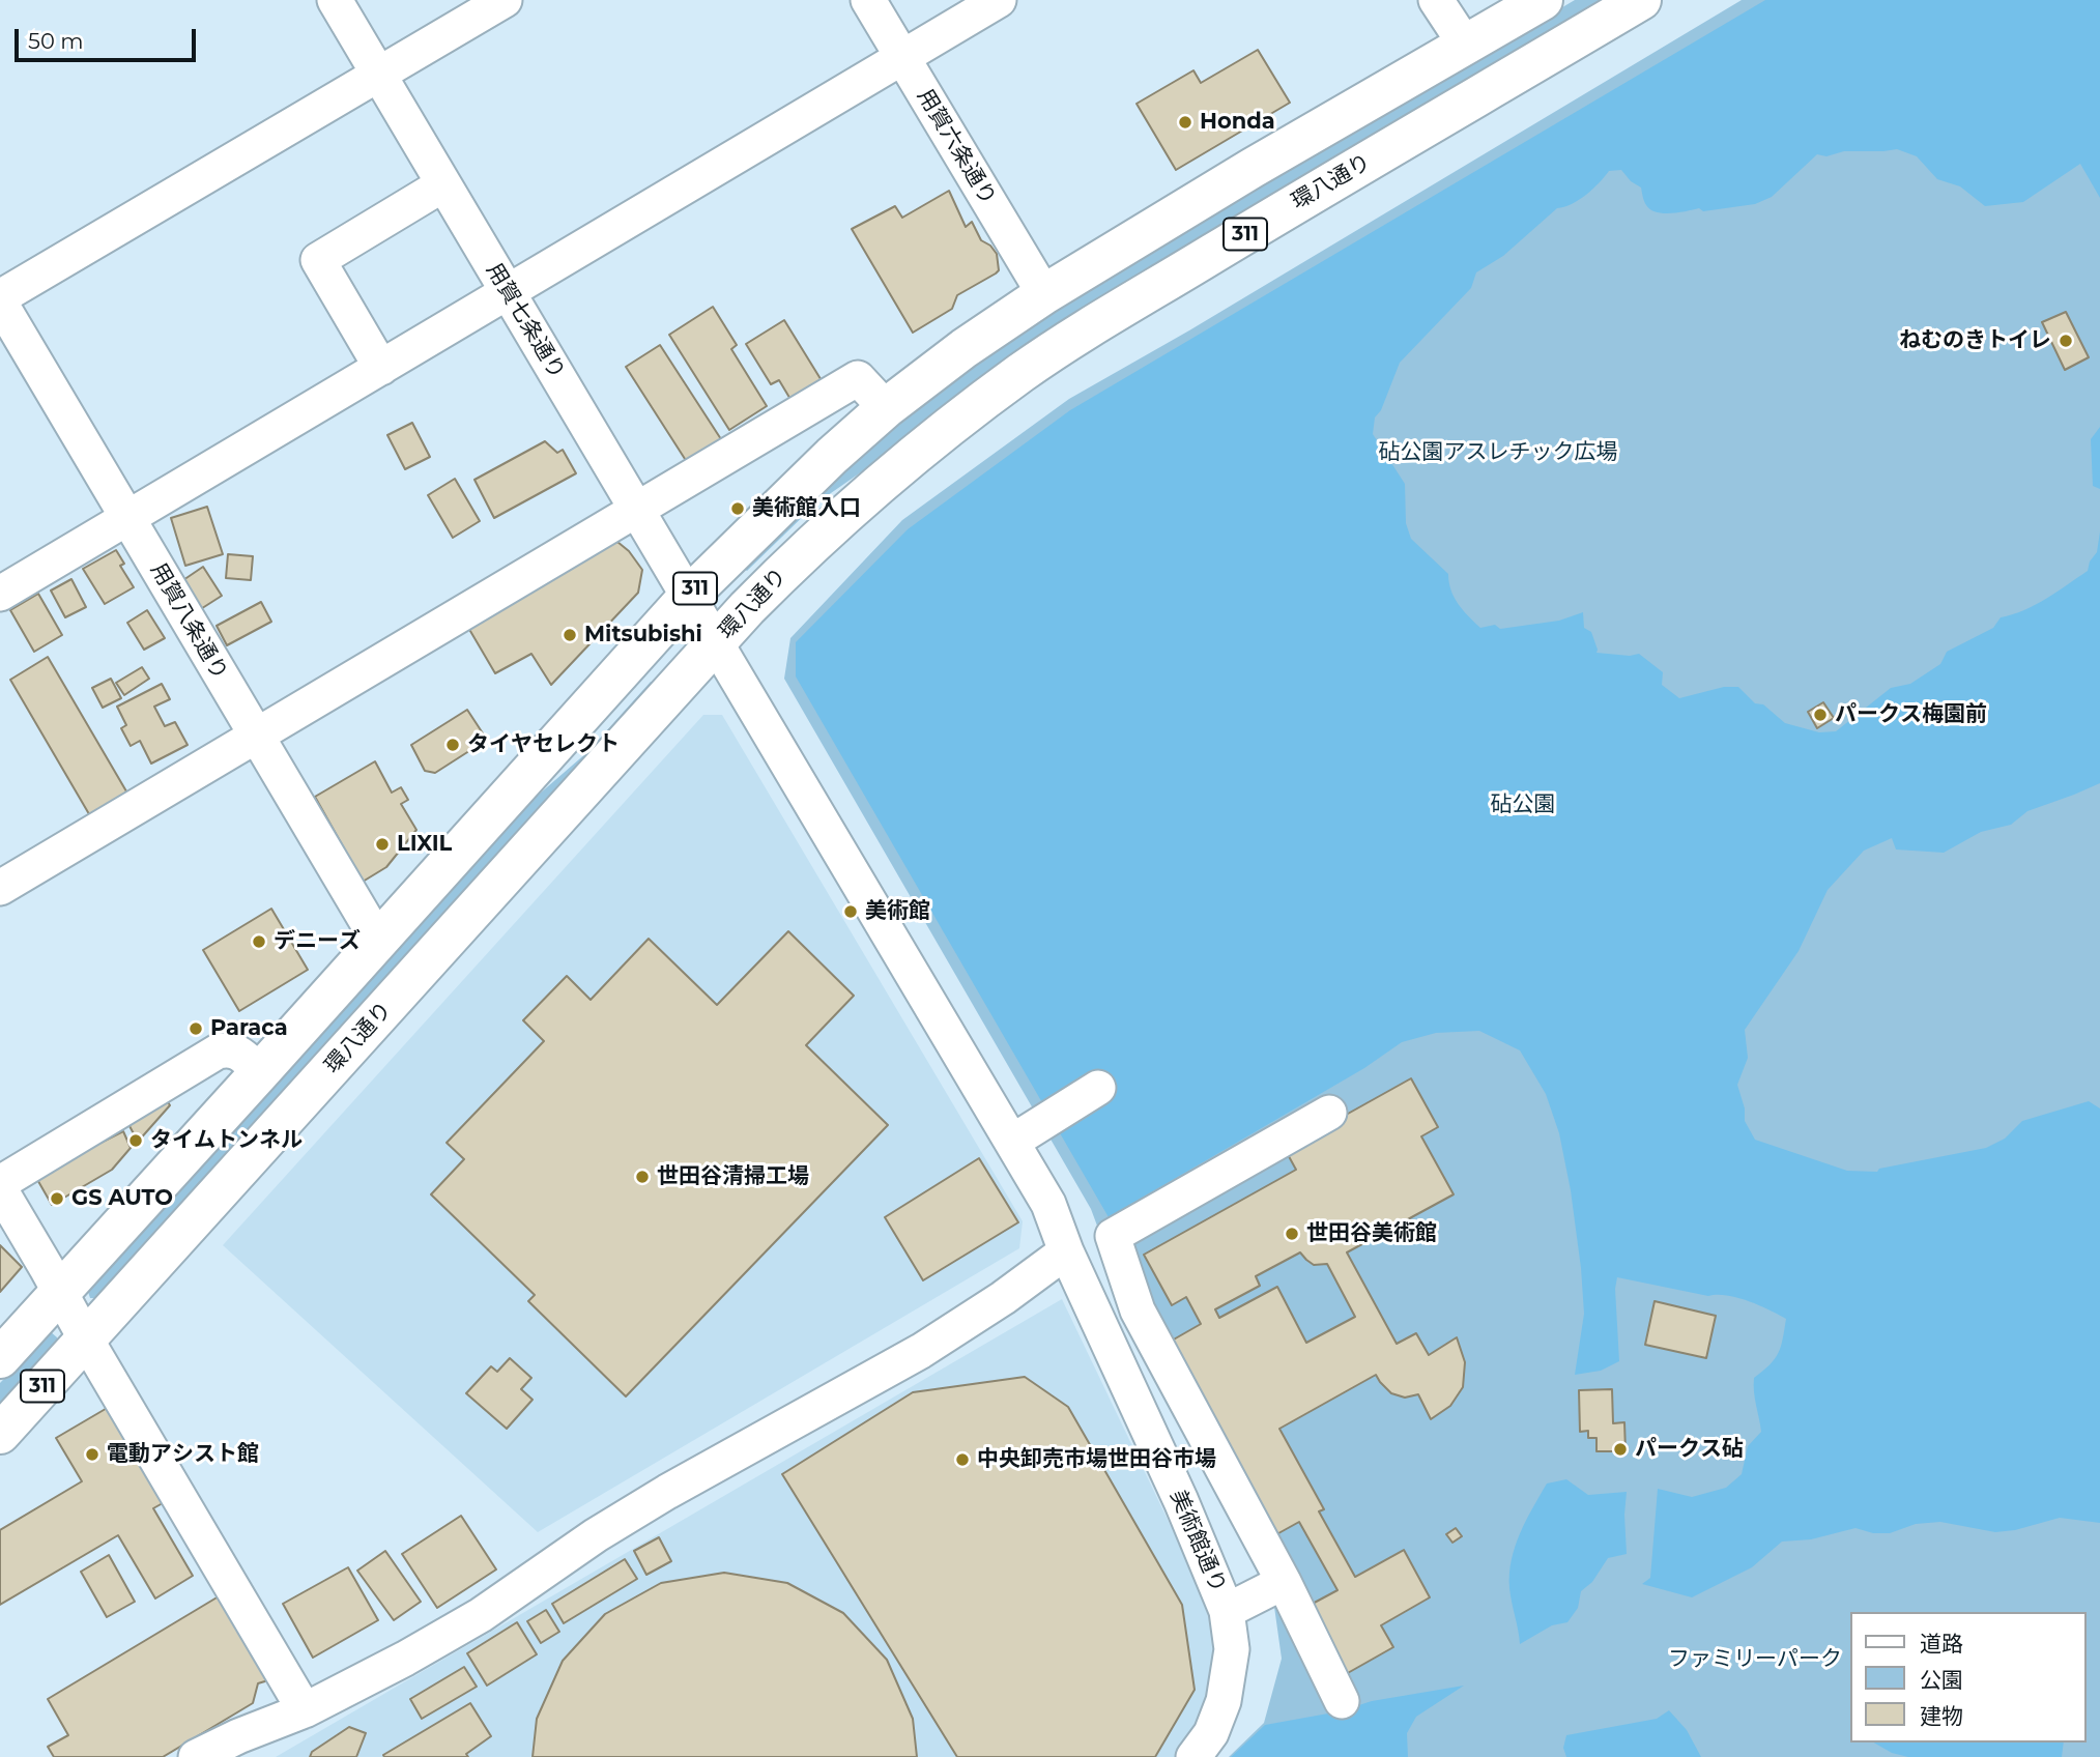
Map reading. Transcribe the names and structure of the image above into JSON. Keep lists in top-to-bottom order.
{
  "streets": {
    "main road": ["環八通り", "311"],
    "street": [
      "用賀六条通り",
      "用賀七条通り",
      "用賀八条通り",
      "美術館通り"
    ]
  },
  "crossings": [
    ["用賀六条通り", "311"],
    ["環八通り", "用賀七条通り"],
    ["311", "用賀七条通り"],
    ["311", "用賀八条通り"],
    ["用賀七条通り", "美術館通り"]
  ],
  "parks": ["砧公園アスレチック広場", "砧公園", "ファミリーパーク"],
  "places": [
    "Honda",
    "ねむのきトイレ",
    "美術館入口",
    "Mitsubishi",
    "パークス梅園前",
    "タイヤセレクト",
    "LIXIL",
    "美術館",
    "デニーズ",
    "Paraca",
    "タイムトンネル",
    "世田谷清掃工場",
    "GS AUTO",
    "世田谷美術館",
    "パークス砧",
    "電動アシスト館",
    "中央卸売市場世田谷市場"
  ],
  "legend": ["道路", "公園", "建物"],
  "scale_bar": "50 m"
}
